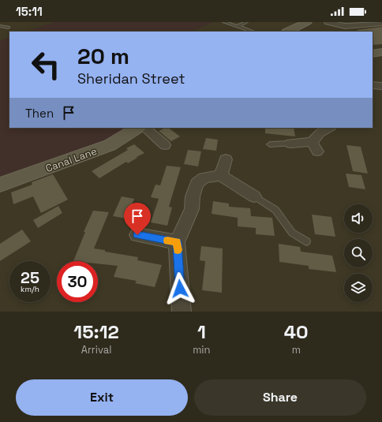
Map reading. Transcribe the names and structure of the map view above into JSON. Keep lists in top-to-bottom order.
{
  "streets": {
    "street": ["Canal Lane"]
  },
  "page": {
    "status": "15:11",
    "turn": ["20 m", "Sheridan Street"],
    "then": "Then",
    "speed": "25 km/h",
    "limit": "30",
    "eta": [
      "15:12",
      "Arrival",
      "1",
      "min",
      "40",
      "m"
    ],
    "buttons": ["Exit", "Share"]
  }
}
